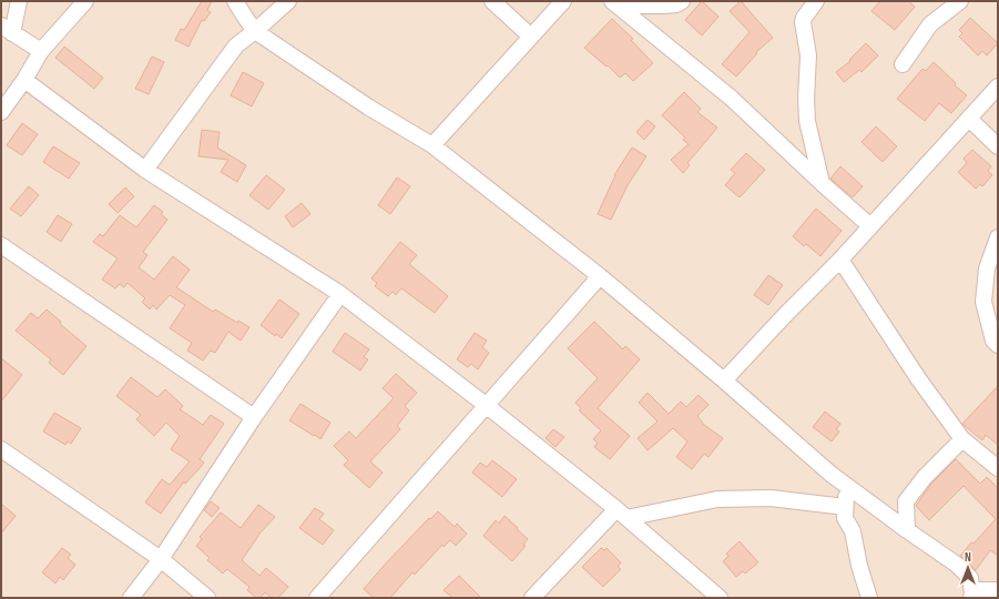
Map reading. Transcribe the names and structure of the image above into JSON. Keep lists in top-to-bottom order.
{
  "north": "top"
}
